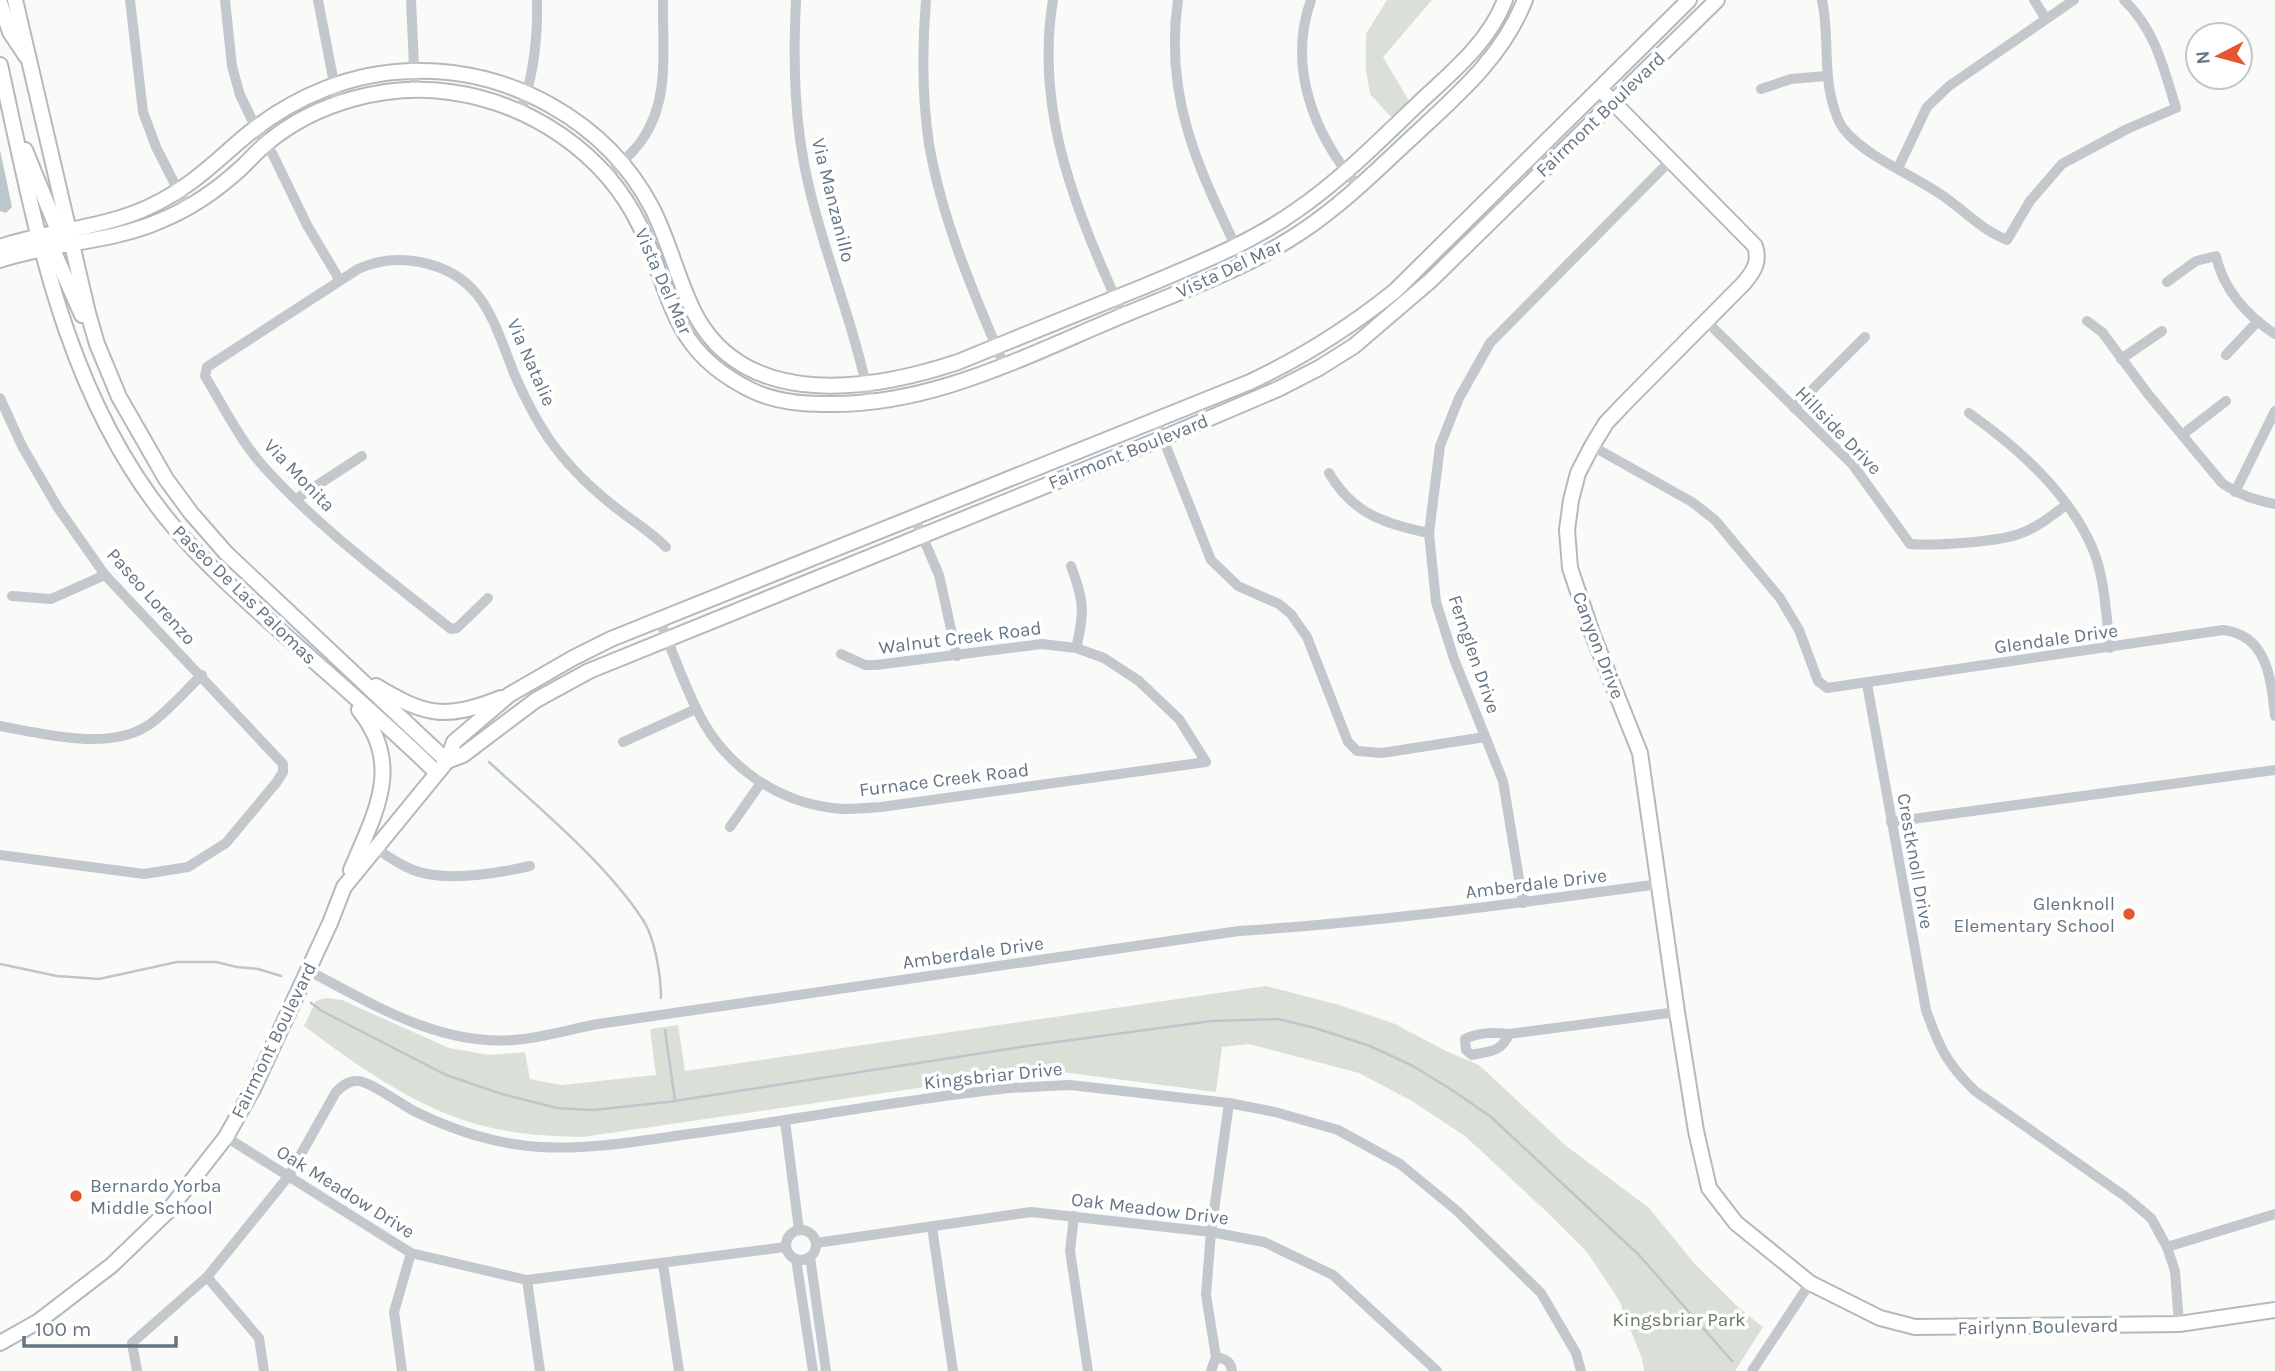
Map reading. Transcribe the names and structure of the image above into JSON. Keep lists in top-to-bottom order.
{
  "streets": {
    "street": [
      "Fairmont Boulevard",
      "Via Manzanillo",
      "Vista Del Mar",
      "Via Natalie",
      "Hillside Drive",
      "Via Monita",
      "Paseo De Las Palomas",
      "Paseo Lorenzo",
      "Walnut Creek Road",
      "Glendale Drive",
      "Canyon Drive",
      "Fernglen Drive",
      "Furnace Creek Road",
      "Crestknoll Drive",
      "Amberdale Drive",
      "Kingsbriar Drive",
      "Oak Meadow Drive",
      "Fairlynn Boulevard"
    ]
  },
  "crossings": [
    ["Fairmont Boulevard", "Paseo De Las Palomas"],
    ["Fairmont Boulevard", "Canyon Drive"],
    ["Fairmont Boulevard", "Furnace Creek Road"],
    ["Fairmont Boulevard", "Amberdale Drive"],
    ["Fairmont Boulevard", "Oak Meadow Drive"],
    ["Via Manzanillo", "Vista Del Mar"],
    ["Vista Del Mar", "Paseo De Las Palomas"],
    ["Via Natalie", "Via Monita"],
    ["Hillside Drive", "Canyon Drive"],
    ["Walnut Creek Road", "Furnace Creek Road"],
    ["Glendale Drive", "Crestknoll Drive"],
    ["Canyon Drive", "Fernglen Drive"],
    ["Canyon Drive", "Amberdale Drive"],
    ["Canyon Drive", "Fairlynn Boulevard"],
    ["Fernglen Drive", "Amberdale Drive"],
    ["Crestknoll Drive", "Fairlynn Boulevard"],
    ["Kingsbriar Drive", "Oak Meadow Drive"]
  ],
  "parks": ["Kingsbriar Park"],
  "places": ["Glenknoll Elementary School", "Bernardo Yorba Middle School"],
  "scale_bar": "100 m",
  "north": "left"
}
